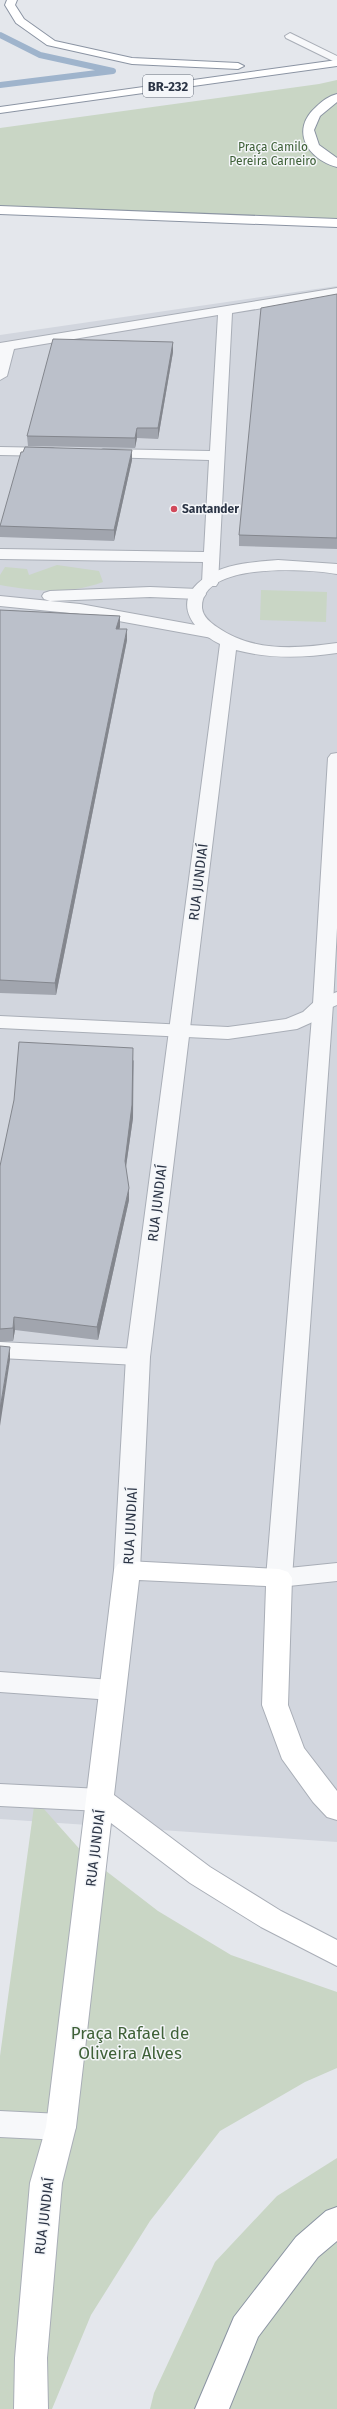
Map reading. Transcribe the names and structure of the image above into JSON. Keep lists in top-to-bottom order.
{
  "streets": {
    "main road": ["BR-232", "RUA JUNDIAÍ"]
  },
  "parks": ["Praça Camilo Pereira Carneiro", "Praça Rafael de Oliveira Alves"],
  "places": ["Santander"]
}
